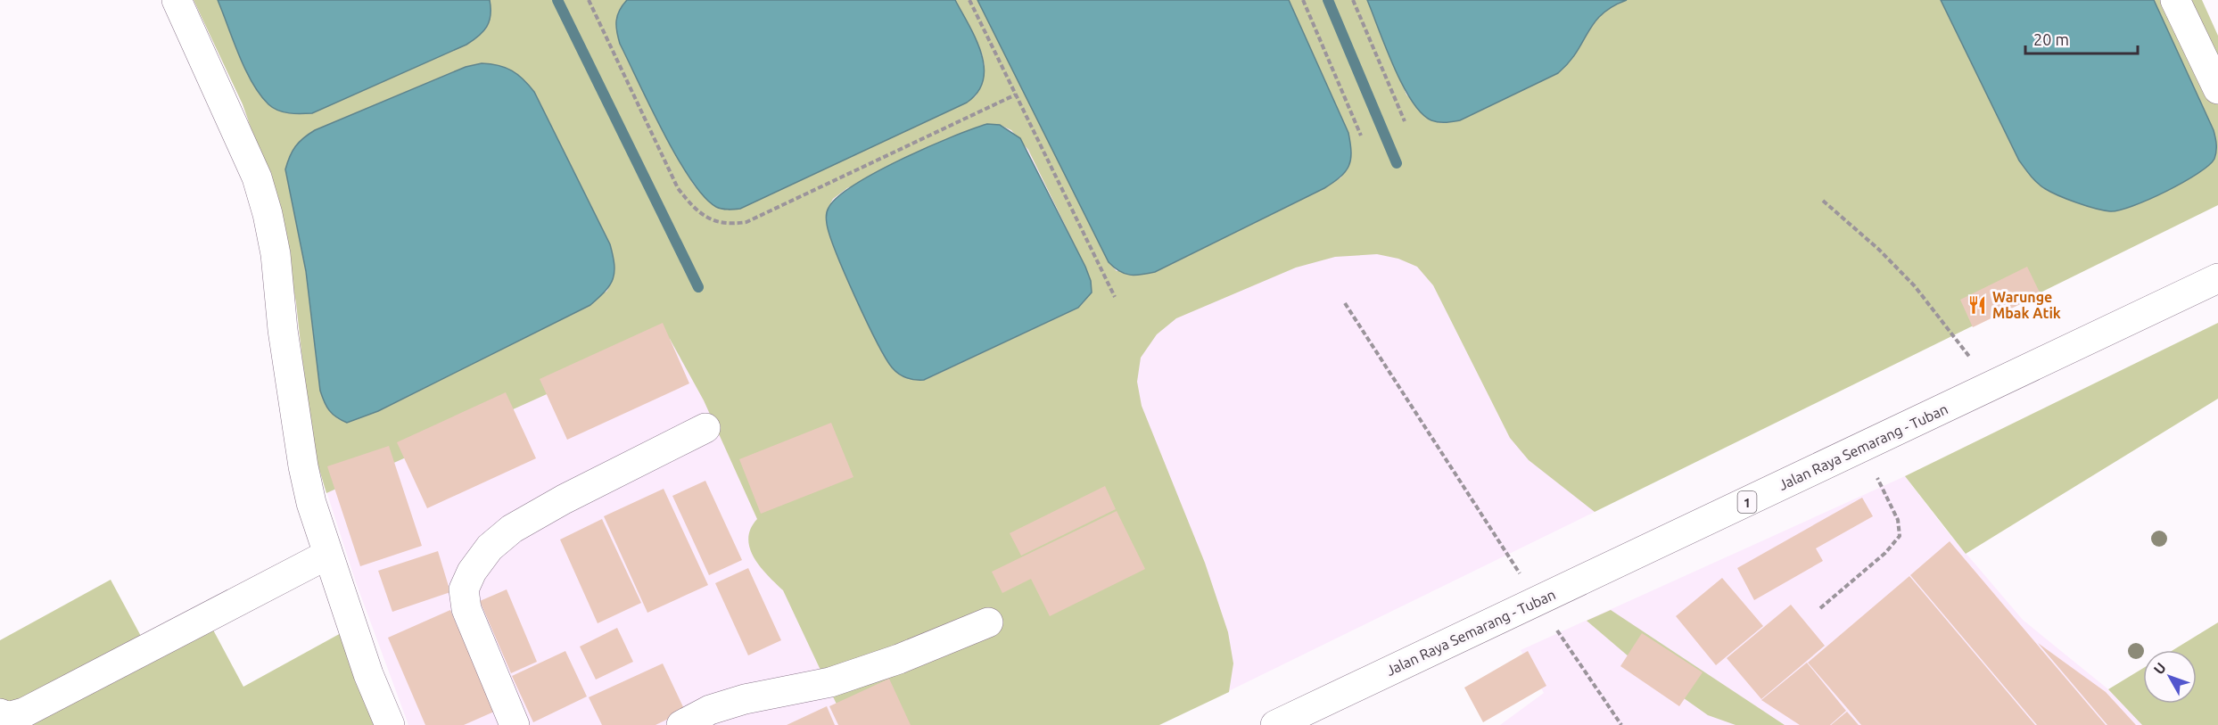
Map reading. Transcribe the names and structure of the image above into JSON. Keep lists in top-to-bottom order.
{
  "streets": {
    "main road": ["Jalan Raya Semarang - Tuban", "1"]
  },
  "places": {
    "restaurant": ["Warunge Mbak Atik"]
  },
  "scale_bar": "20 m",
  "north": "top left"
}
